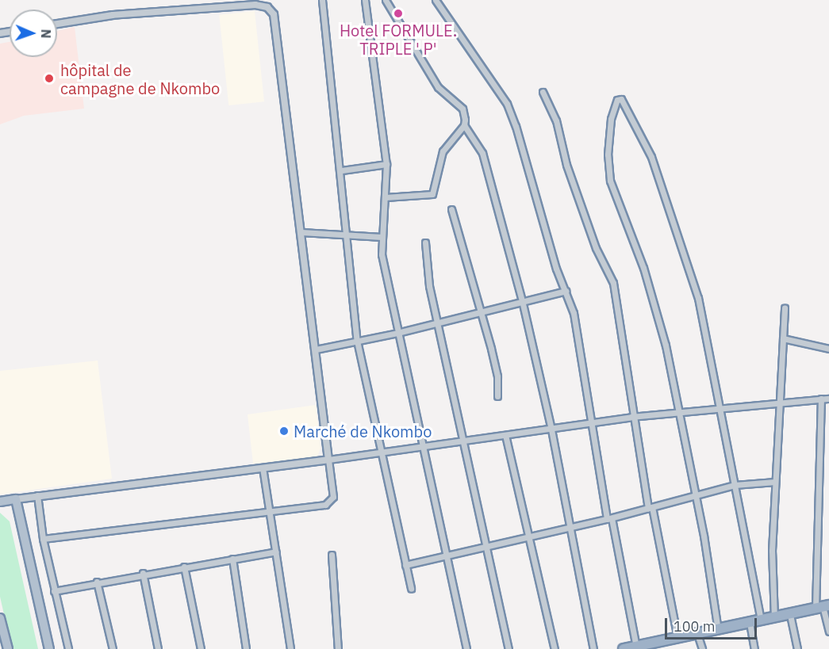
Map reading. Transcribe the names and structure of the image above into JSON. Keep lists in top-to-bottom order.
{
  "places": ["Hotel FORMULE. TRIPLE ' P'", "hôpital de campagne de Nkombo", "Marché de Nkombo"],
  "scale_bar": "100 m",
  "north": "right"
}
